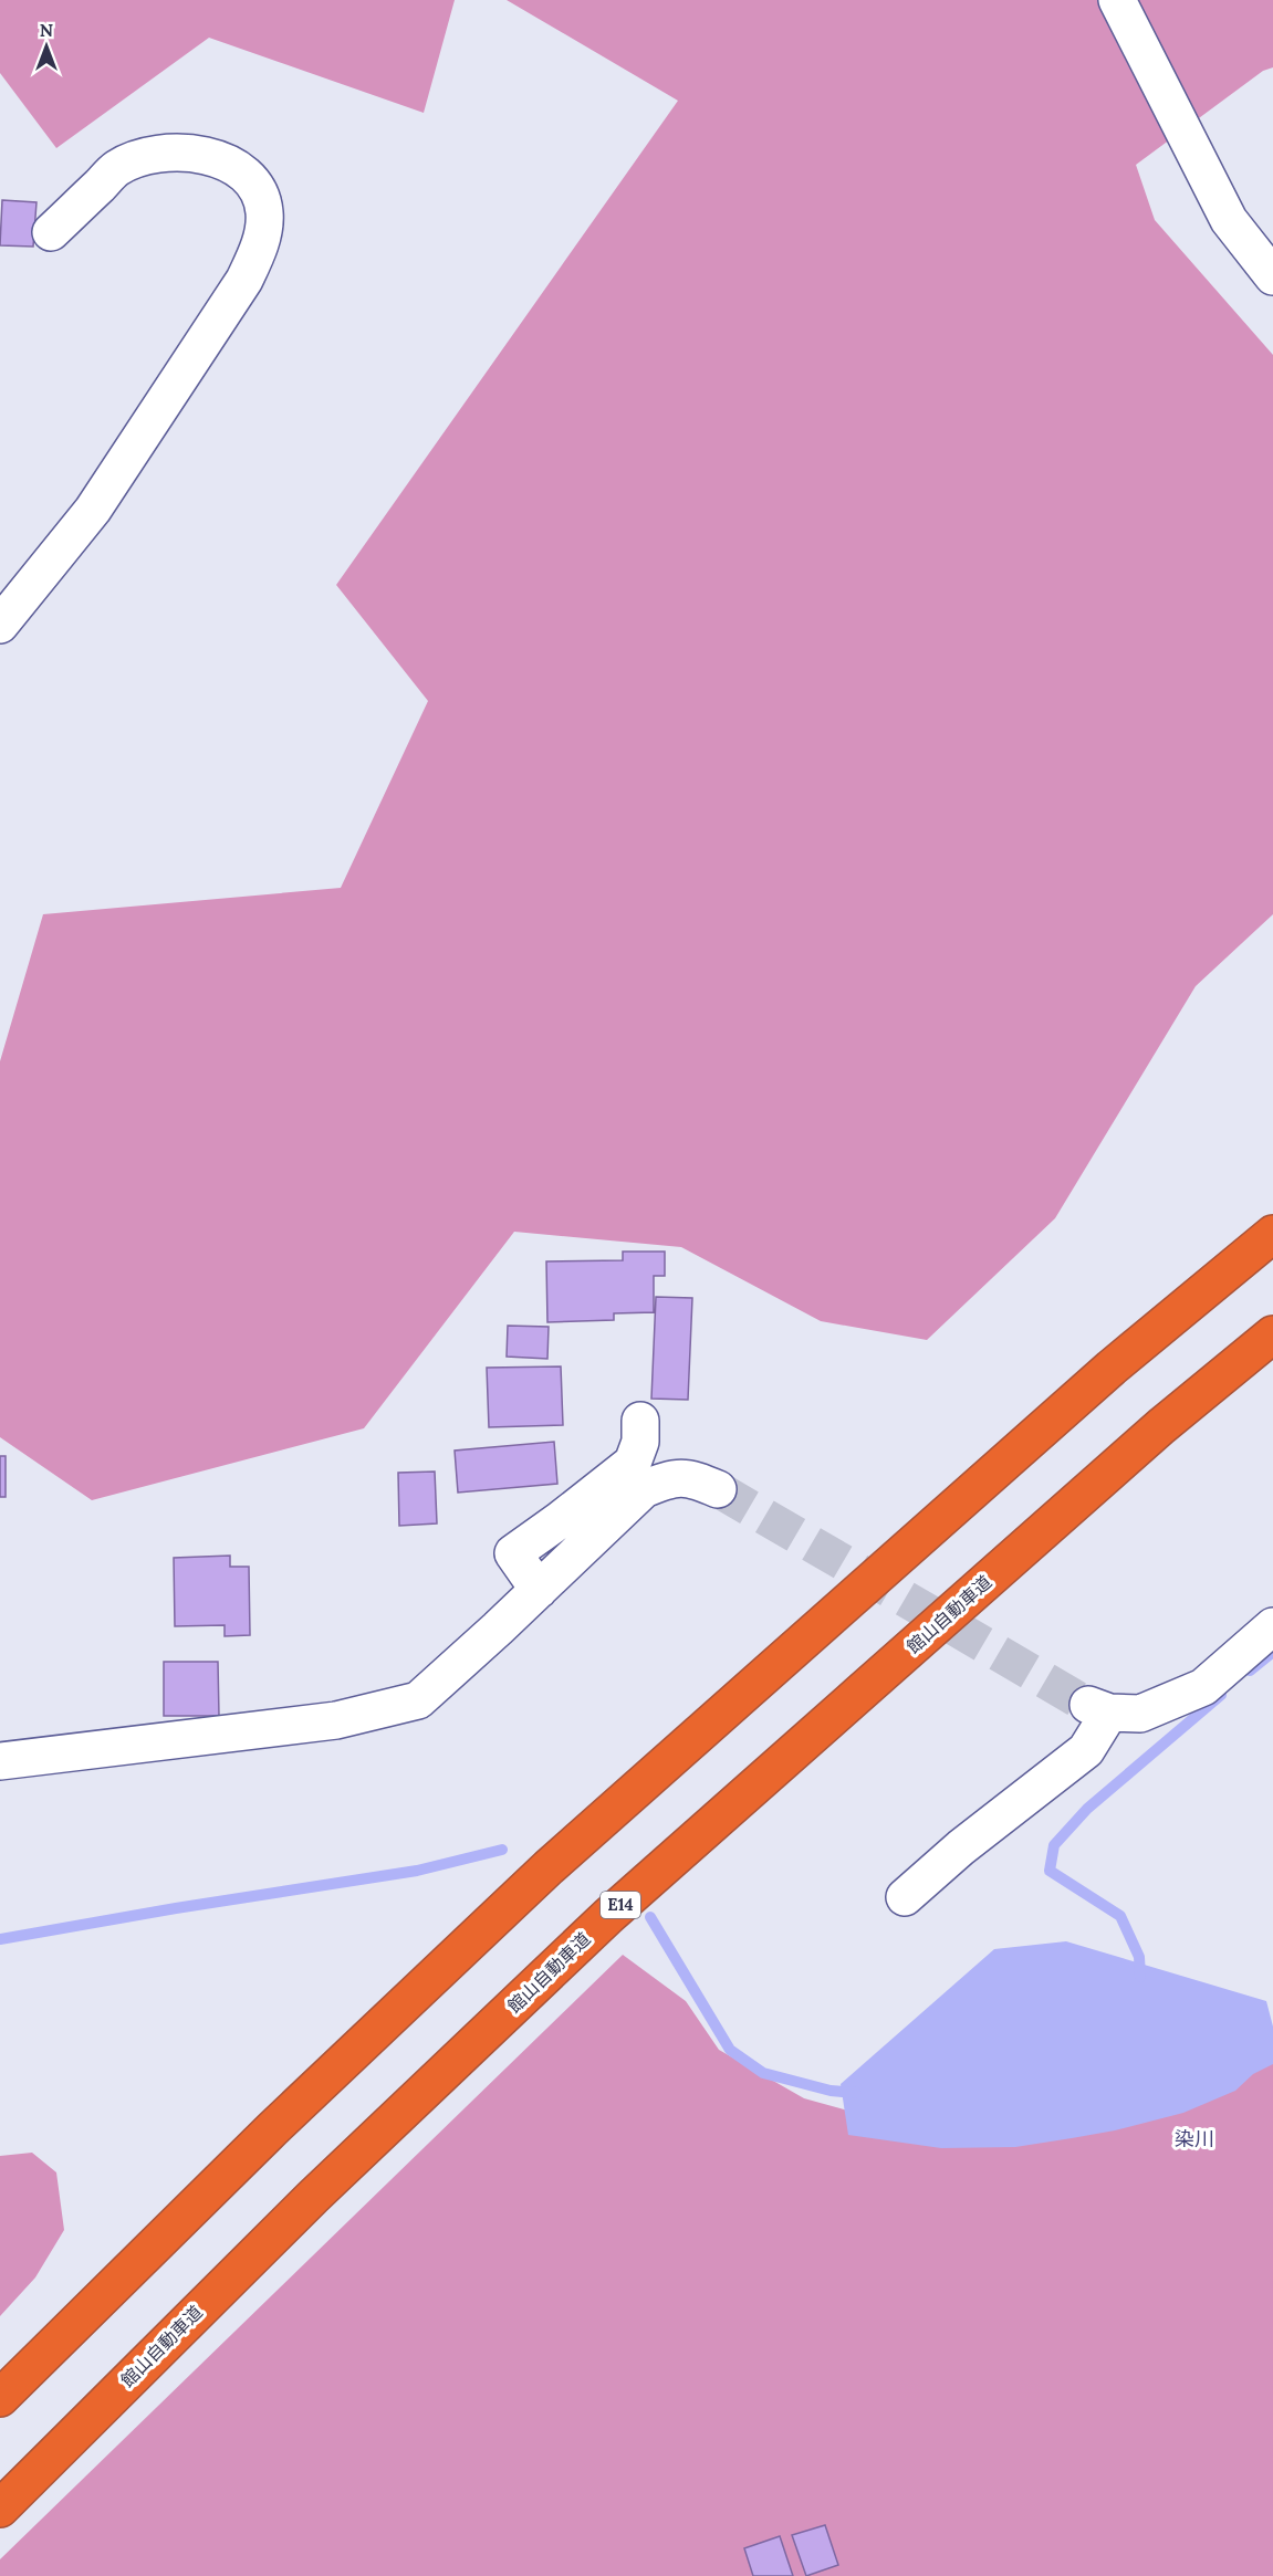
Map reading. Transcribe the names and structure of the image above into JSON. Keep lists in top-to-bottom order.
{
  "streets": {
    "highway": ["館山自動車道", "E14"]
  },
  "districts": ["染川"],
  "north": "top"
}
